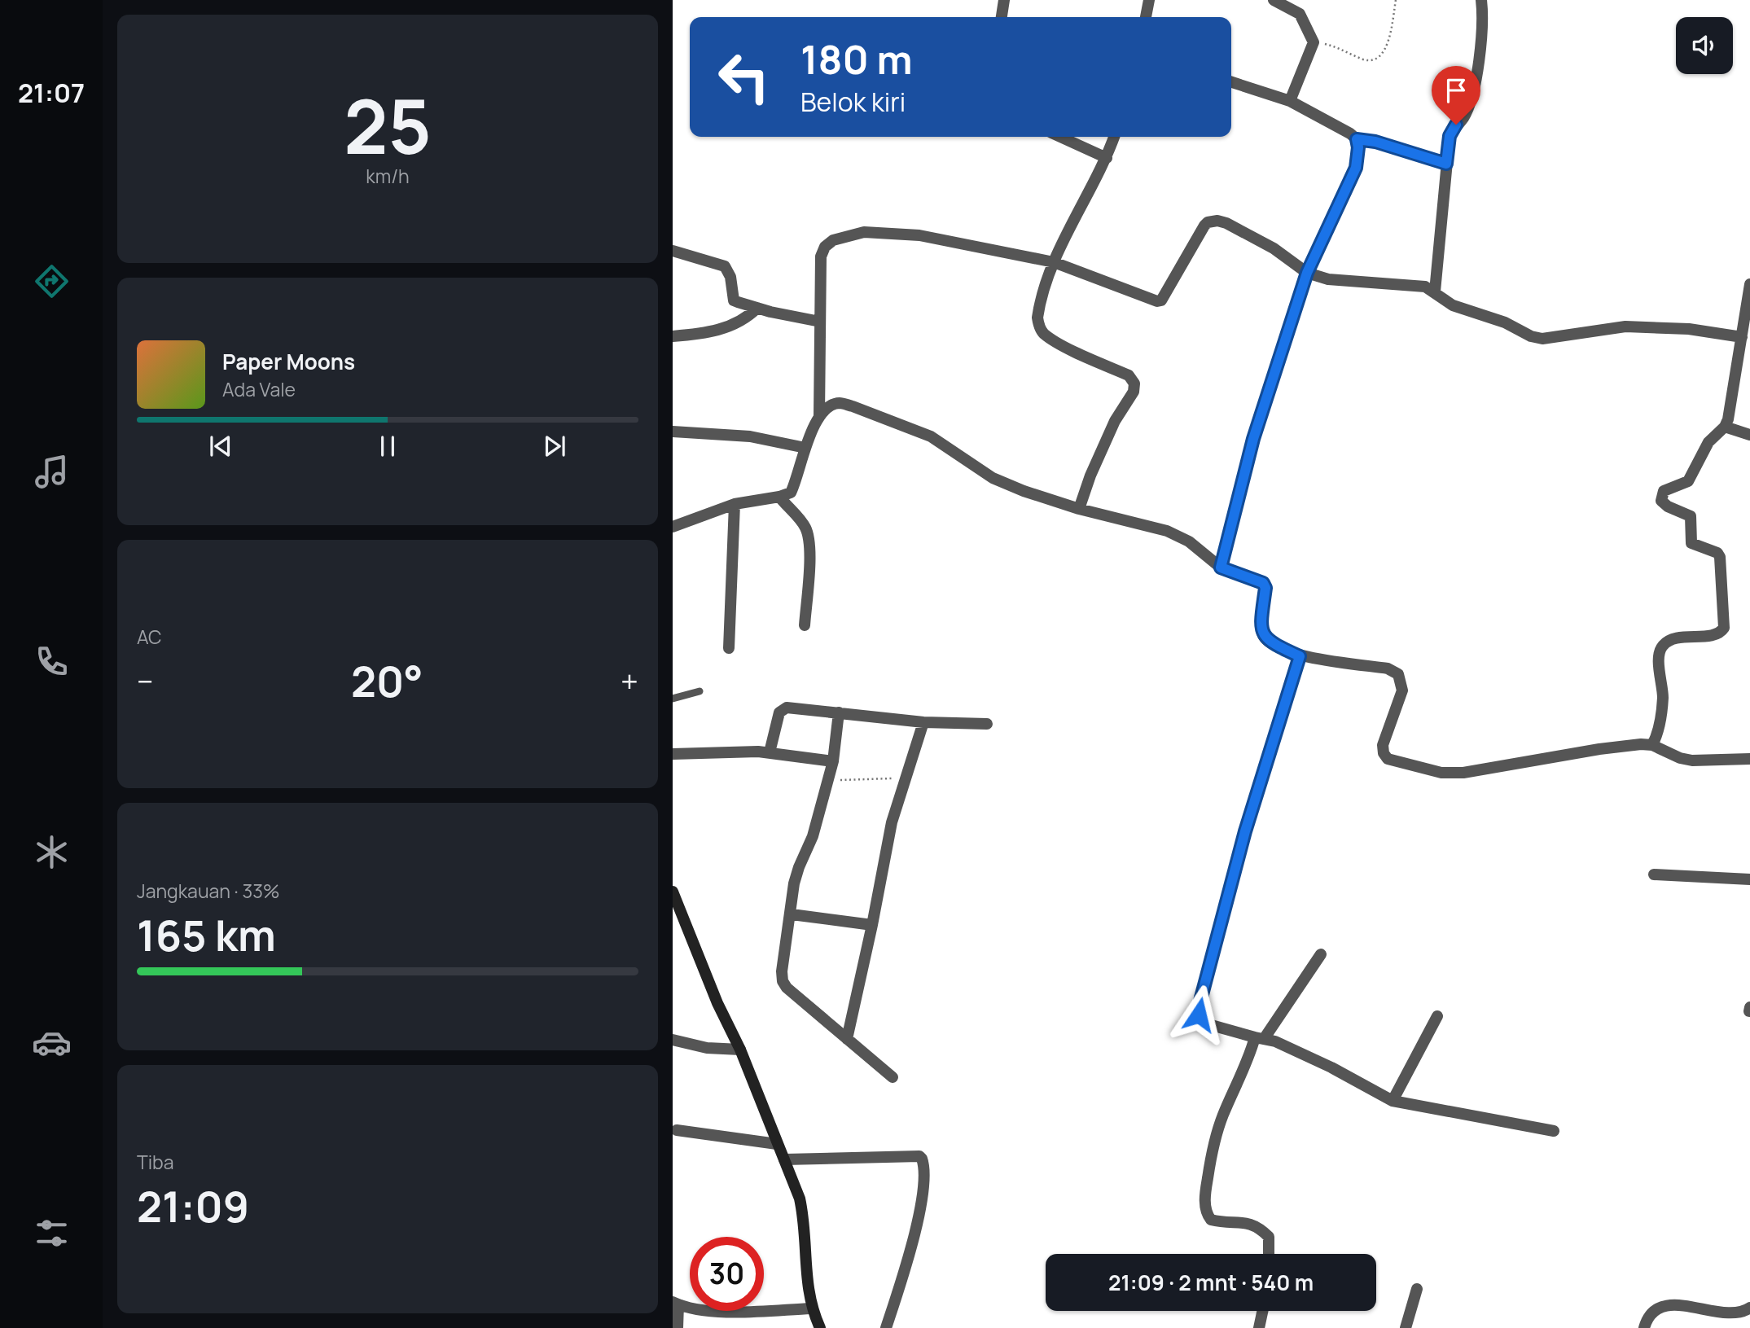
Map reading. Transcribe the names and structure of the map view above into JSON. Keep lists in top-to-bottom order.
{
  "page": {
    "tabs": "21:07",
    "tile": [
      ["25", "km/h"],
      "AC",
      ["Jangkauan · 33%", "165 km"],
      ["Tiba", "21:09"]
    ],
    "turn": ["180 m", "Belok kiri"],
    "song": ["Paper Moons", "Ada Vale"],
    "heat": ["−", "20°", "+"],
    "limit": "30",
    "trip": "21:09 · 2 mnt · 540 m"
  }
}
